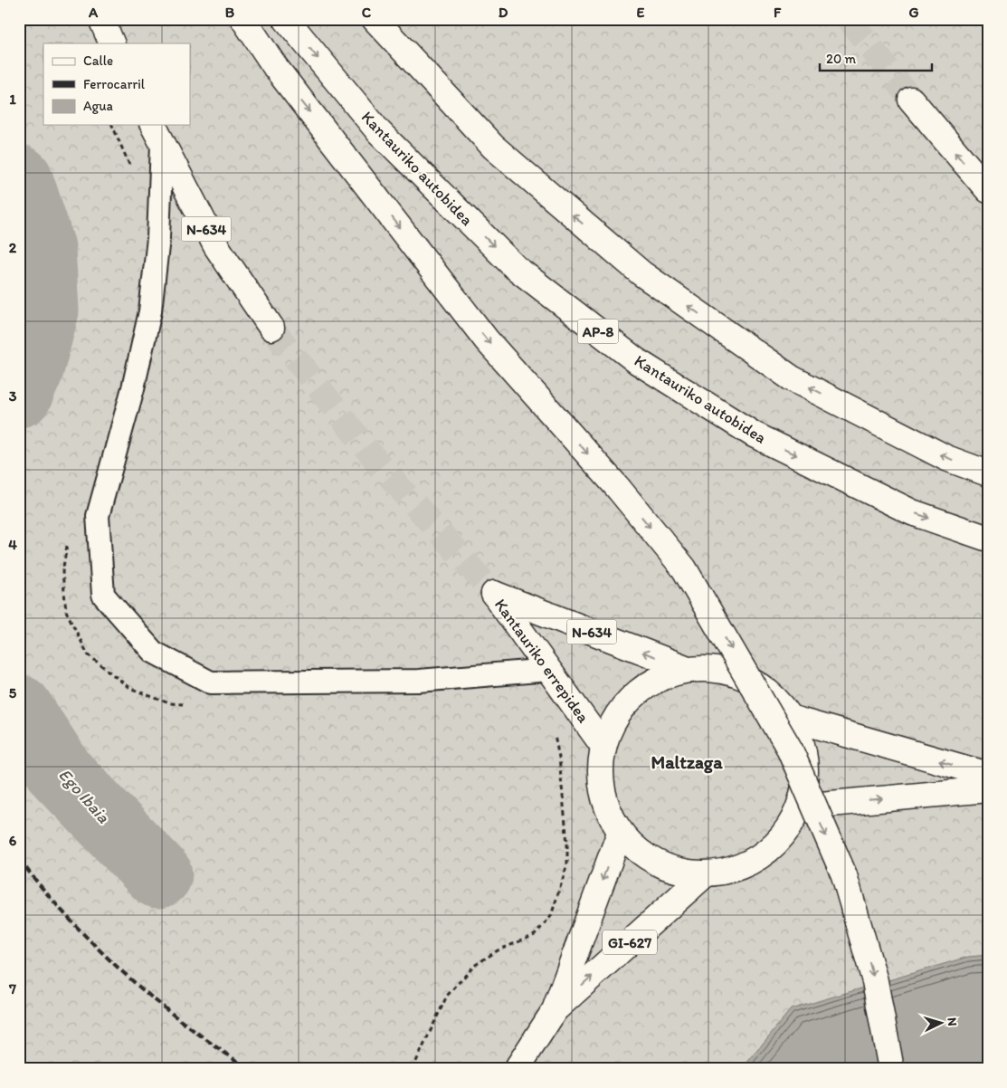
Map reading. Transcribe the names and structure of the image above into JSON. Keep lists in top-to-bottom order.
{
  "streets": {
    "main road": [
      "Kantauriko autobidea",
      "N-634",
      "AP-8",
      "Kantauriko errepidea",
      "GI-627"
    ]
  },
  "crossings": [
    ["N-634", "Kantauriko errepidea"],
    ["N-634", "GI-627"]
  ],
  "districts": ["Maltzaga"],
  "water": ["Ego Ibaia"],
  "legend": ["Calle", "Ferrocarril", "Agua"],
  "scale_bar": "20 m",
  "north": "right",
  "grid": {
    "columns": [
      "A",
      "B",
      "C",
      "D",
      "E",
      "F",
      "G"
    ],
    "rows": [
      "1",
      "2",
      "3",
      "4",
      "5",
      "6",
      "7"
    ]
  }
}
